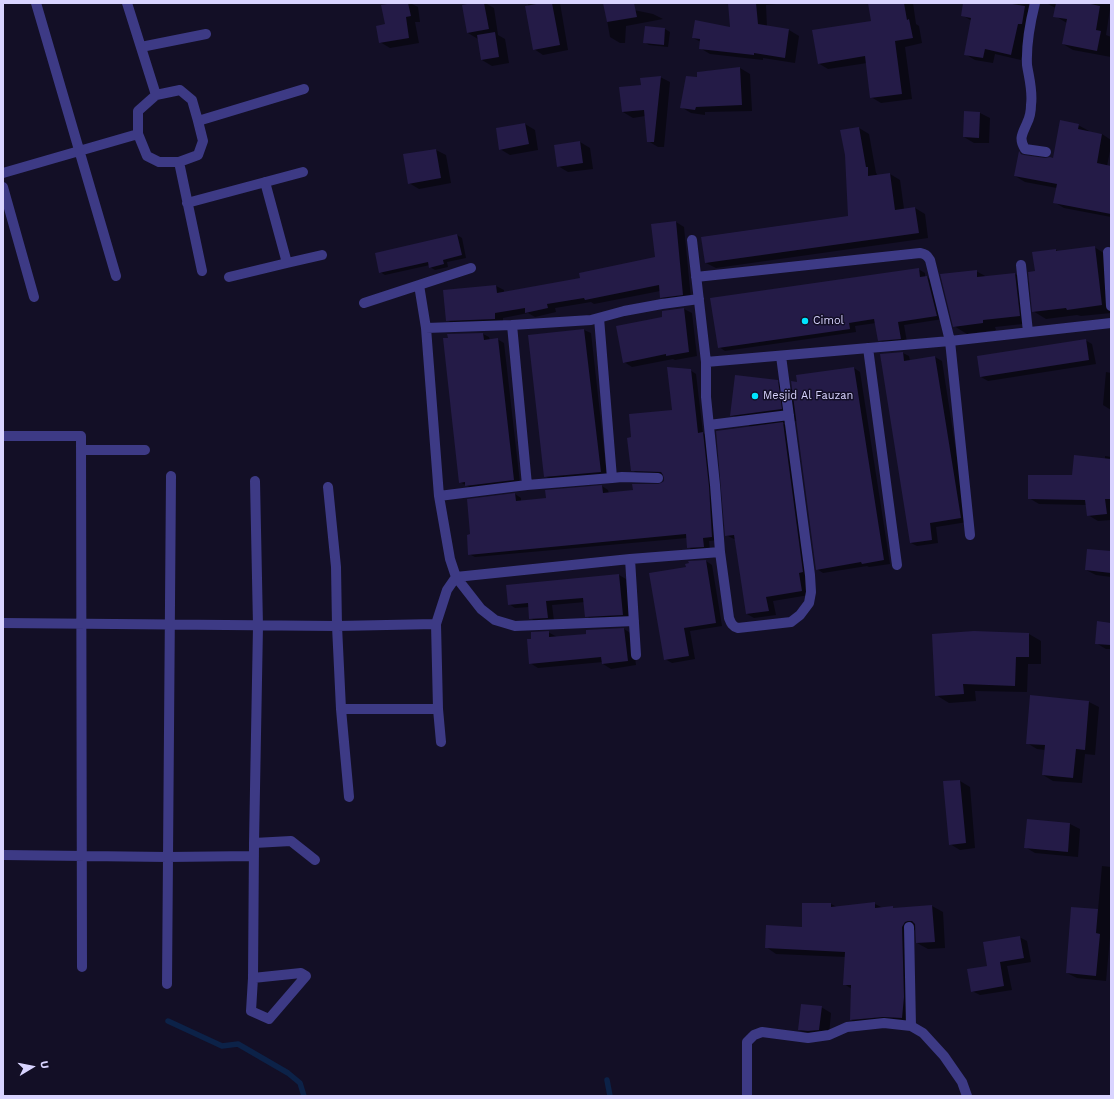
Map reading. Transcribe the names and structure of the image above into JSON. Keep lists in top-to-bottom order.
{
  "places": ["Cimol", "Mesjid Al Fauzan"],
  "north": "right"
}
